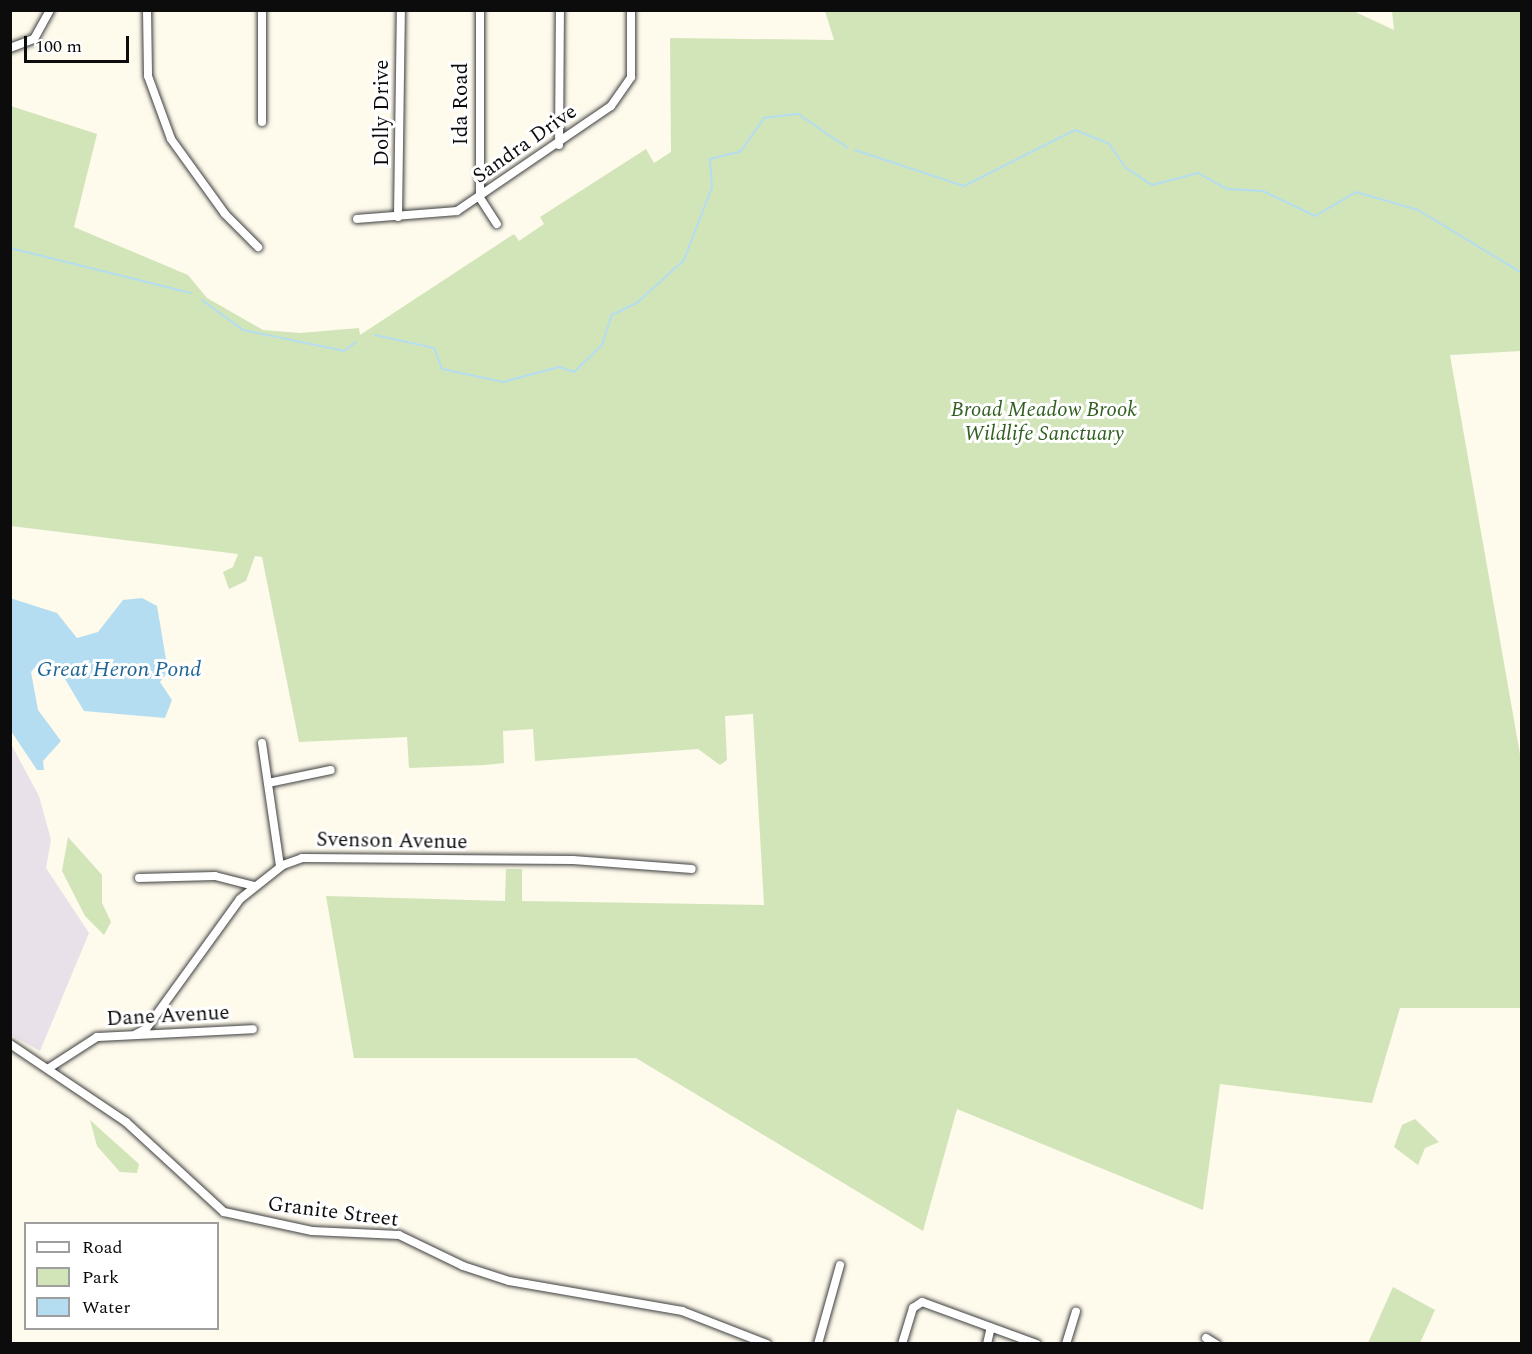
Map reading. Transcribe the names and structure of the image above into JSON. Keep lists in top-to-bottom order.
{
  "streets": {
    "street": [
      "Ida Road",
      "Dolly Drive",
      "Sandra Drive",
      "Svenson Avenue",
      "Dane Avenue",
      "Granite Street"
    ]
  },
  "crossings": [
    ["Ida Road", "Sandra Drive"],
    ["Dolly Drive", "Sandra Drive"],
    ["Svenson Avenue", "Dane Avenue"],
    ["Dane Avenue", "Granite Street"]
  ],
  "water": ["Great Heron Pond"],
  "parks": ["Broad Meadow Brook Wildlife Sanctuary"],
  "legend": ["Road", "Park", "Water"],
  "scale_bar": "100 m"
}
